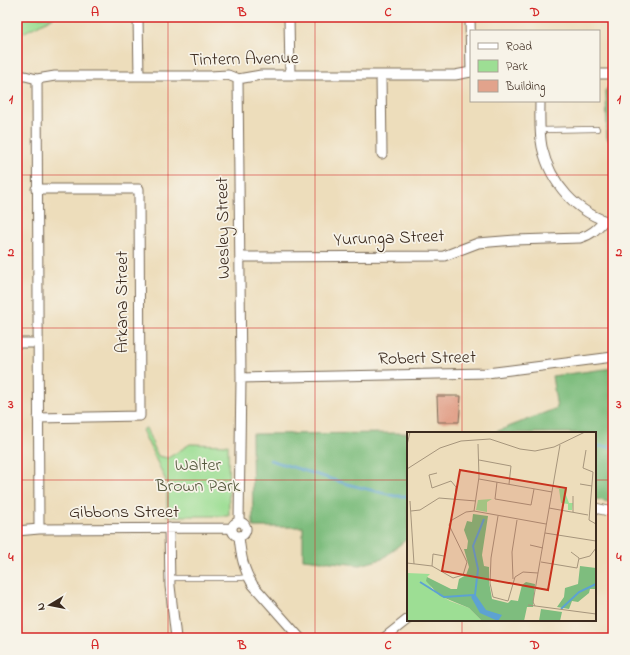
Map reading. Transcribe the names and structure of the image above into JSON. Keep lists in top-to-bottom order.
{
  "streets": {
    "street": [
      "Tintern Avenue",
      "Wesley Street",
      "Yurunga Street",
      "Arkana Street",
      "Robert Street",
      "Gibbons Street"
    ]
  },
  "crossings": [
    ["Tintern Avenue", "Wesley Street"],
    ["Wesley Street", "Yurunga Street"],
    ["Wesley Street", "Robert Street"],
    ["Wesley Street", "Gibbons Street"]
  ],
  "parks": ["Walter Brown Park"],
  "legend": ["Road", "Park", "Building"],
  "north": "left",
  "grid": {
    "columns": [
      "A",
      "B",
      "C",
      "D"
    ],
    "rows": [
      "1",
      "2",
      "3",
      "4"
    ]
  }
}
